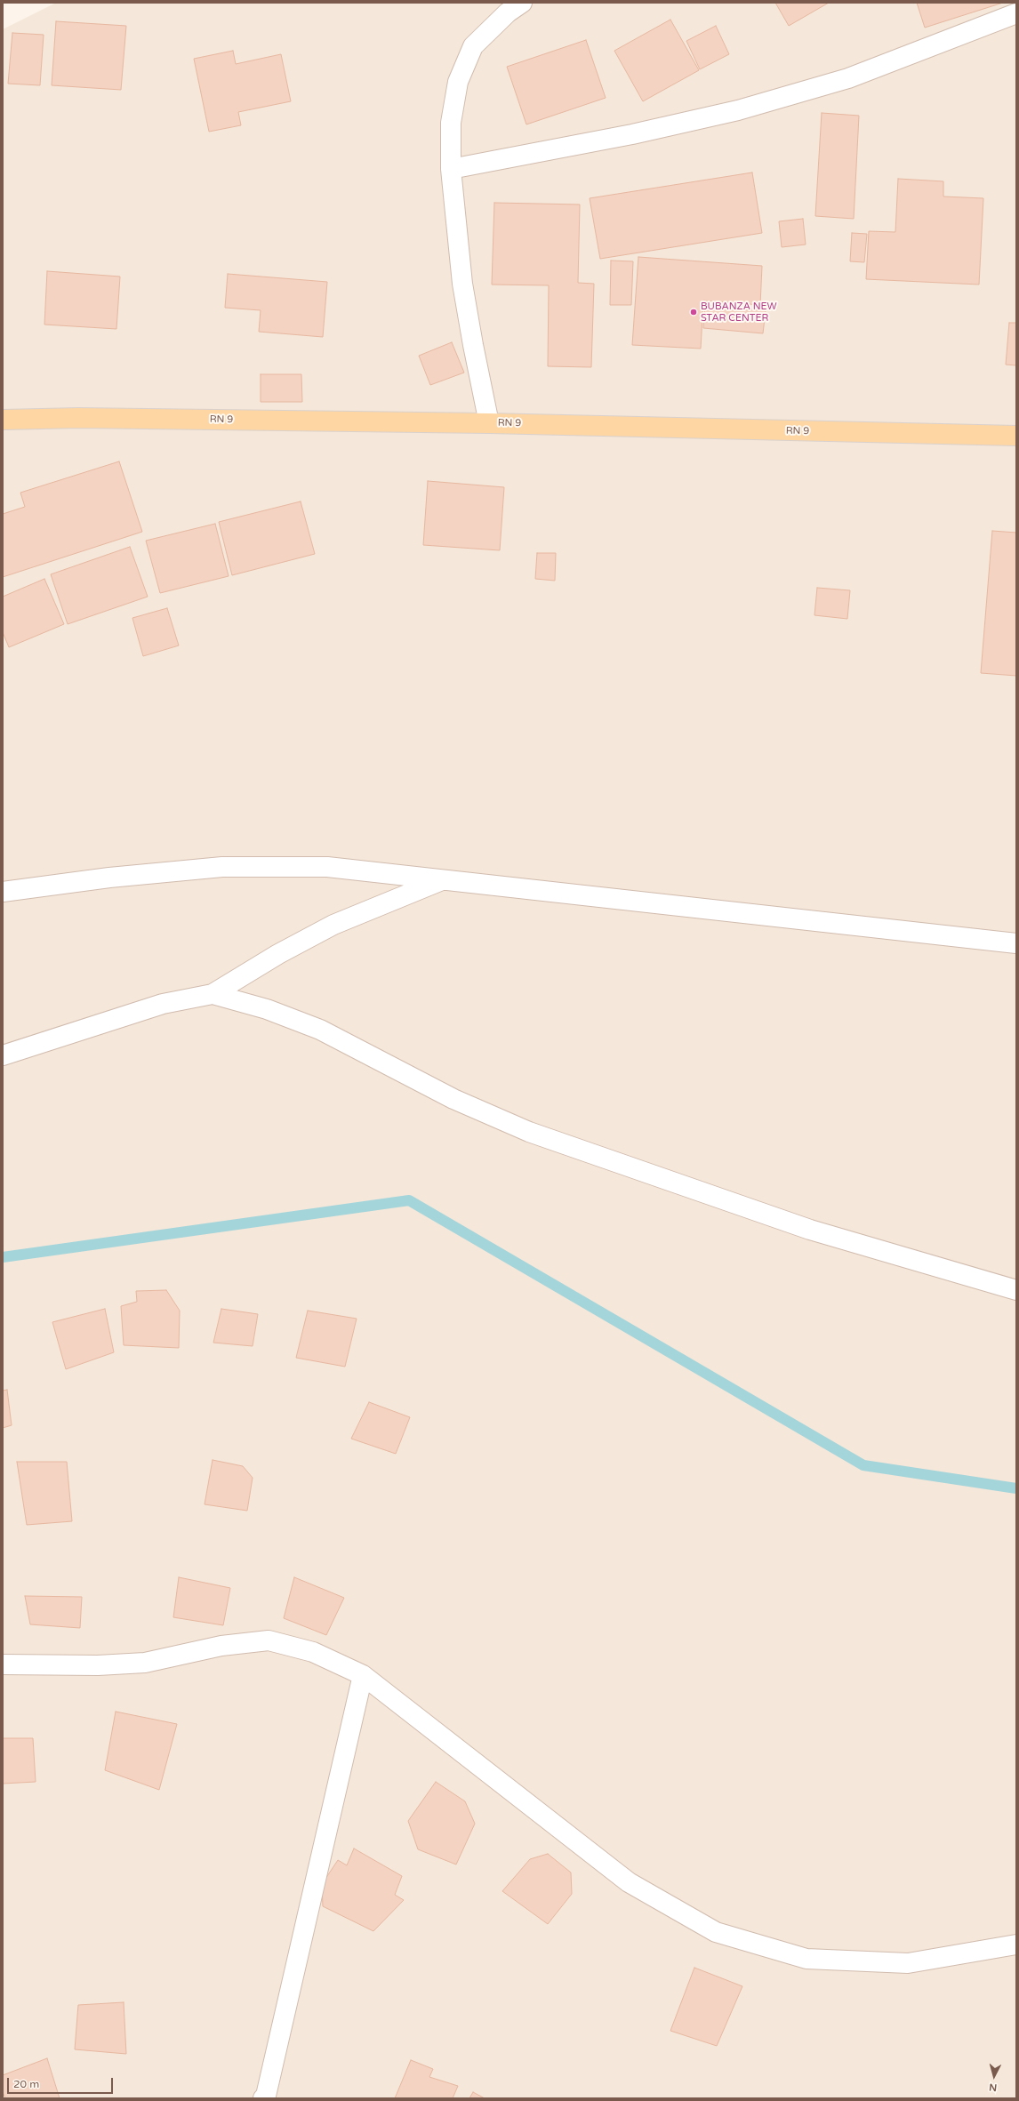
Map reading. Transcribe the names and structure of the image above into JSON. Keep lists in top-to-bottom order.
{
  "streets": {
    "main road": ["RN 9"]
  },
  "places": ["BUBANZA NEW STAR CENTER"],
  "scale_bar": "20 m",
  "north": "bottom"
}
